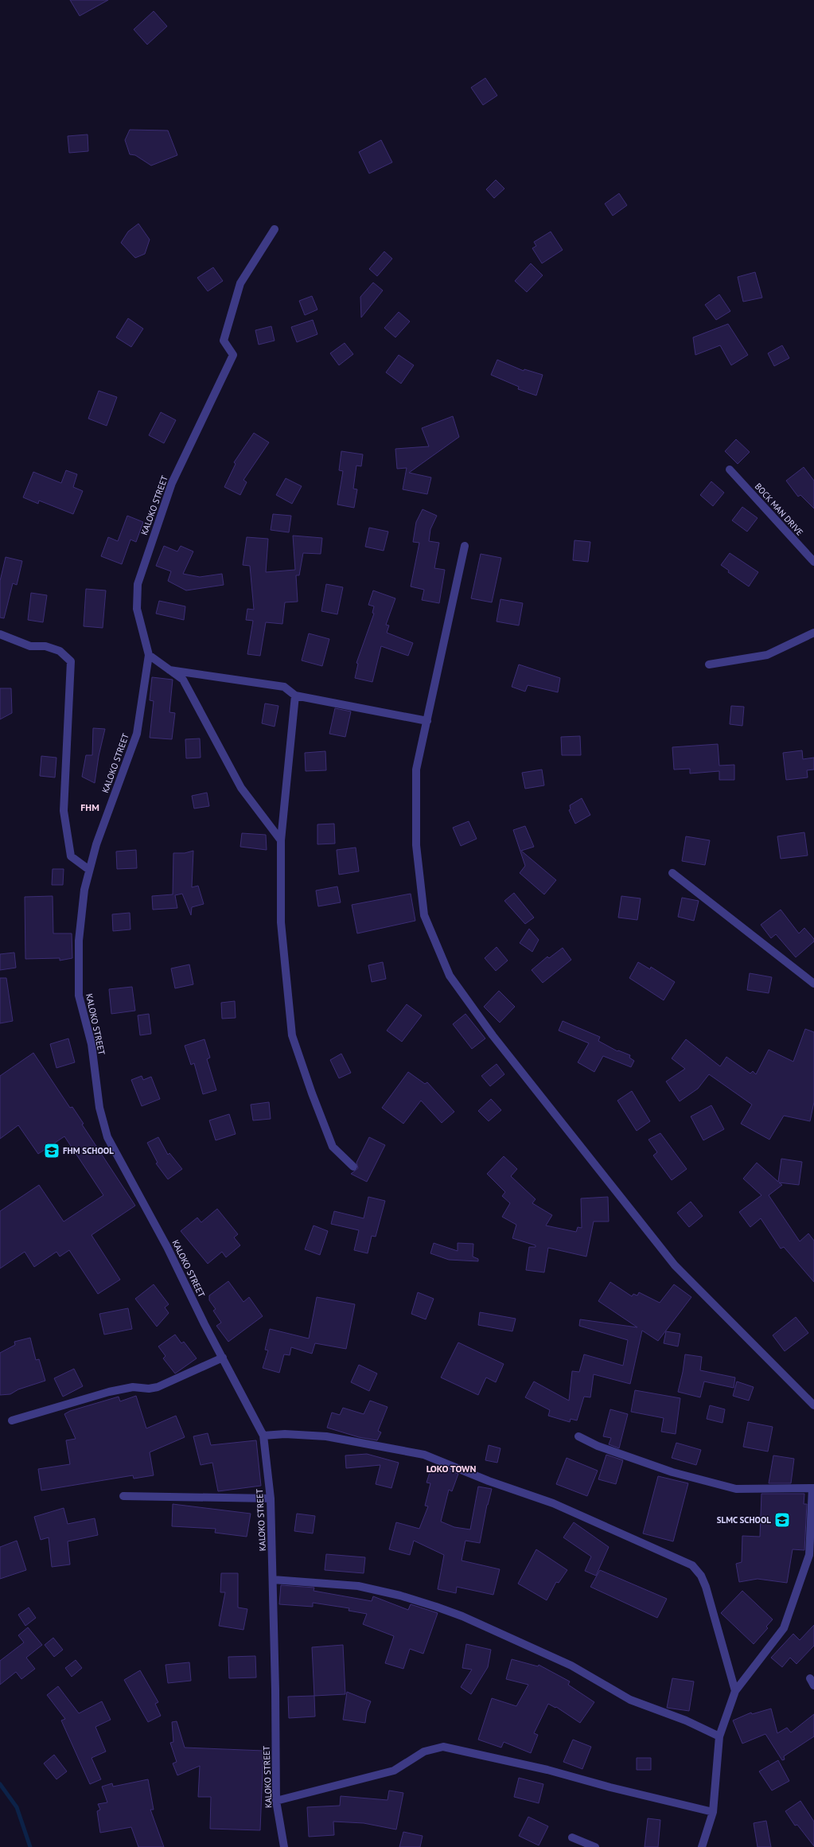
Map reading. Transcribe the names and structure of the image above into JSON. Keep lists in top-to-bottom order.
{
  "streets": {
    "street": ["KALOKO STREET", "BOCK MAN DRIVE"]
  },
  "districts": ["FHM", "LOKO TOWN"],
  "places": {
    "school or university": ["FHM SCHOOL", "SLMC SCHOOL"]
  }
}
